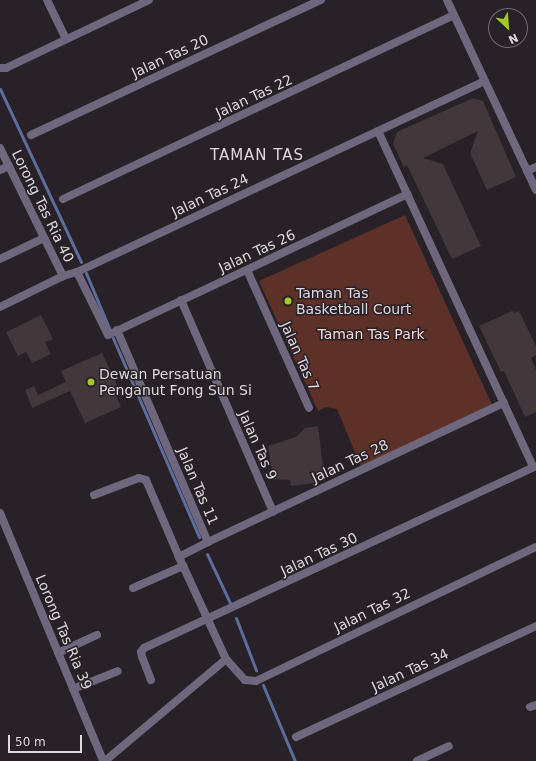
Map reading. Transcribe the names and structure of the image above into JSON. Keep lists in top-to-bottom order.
{
  "streets": {
    "street": [
      "Jalan Tas 20",
      "Jalan Tas 22",
      "Jalan Tas 24",
      "Lorong Tas Ria 40",
      "Jalan Tas 26",
      "Jalan Tas 7",
      "Jalan Tas 9",
      "Jalan Tas 28",
      "Jalan Tas 11",
      "Jalan Tas 30",
      "Jalan Tas 32",
      "Lorong Tas Ria 39",
      "Jalan Tas 34"
    ]
  },
  "crossings": [
    ["Jalan Tas 24", "Lorong Tas Ria 40"],
    ["Jalan Tas 26", "Jalan Tas 7"],
    ["Jalan Tas 26", "Jalan Tas 9"],
    ["Jalan Tas 26", "Jalan Tas 11"],
    ["Jalan Tas 9", "Jalan Tas 28"],
    ["Jalan Tas 28", "Jalan Tas 11"]
  ],
  "districts": ["TAMAN TAS"],
  "parks": ["Taman Tas Park"],
  "places": ["Taman Tas Basketball Court", "Dewan Persatuan Penganut Fong Sun Si"],
  "scale_bar": "50 m",
  "north": "bottom right"
}
